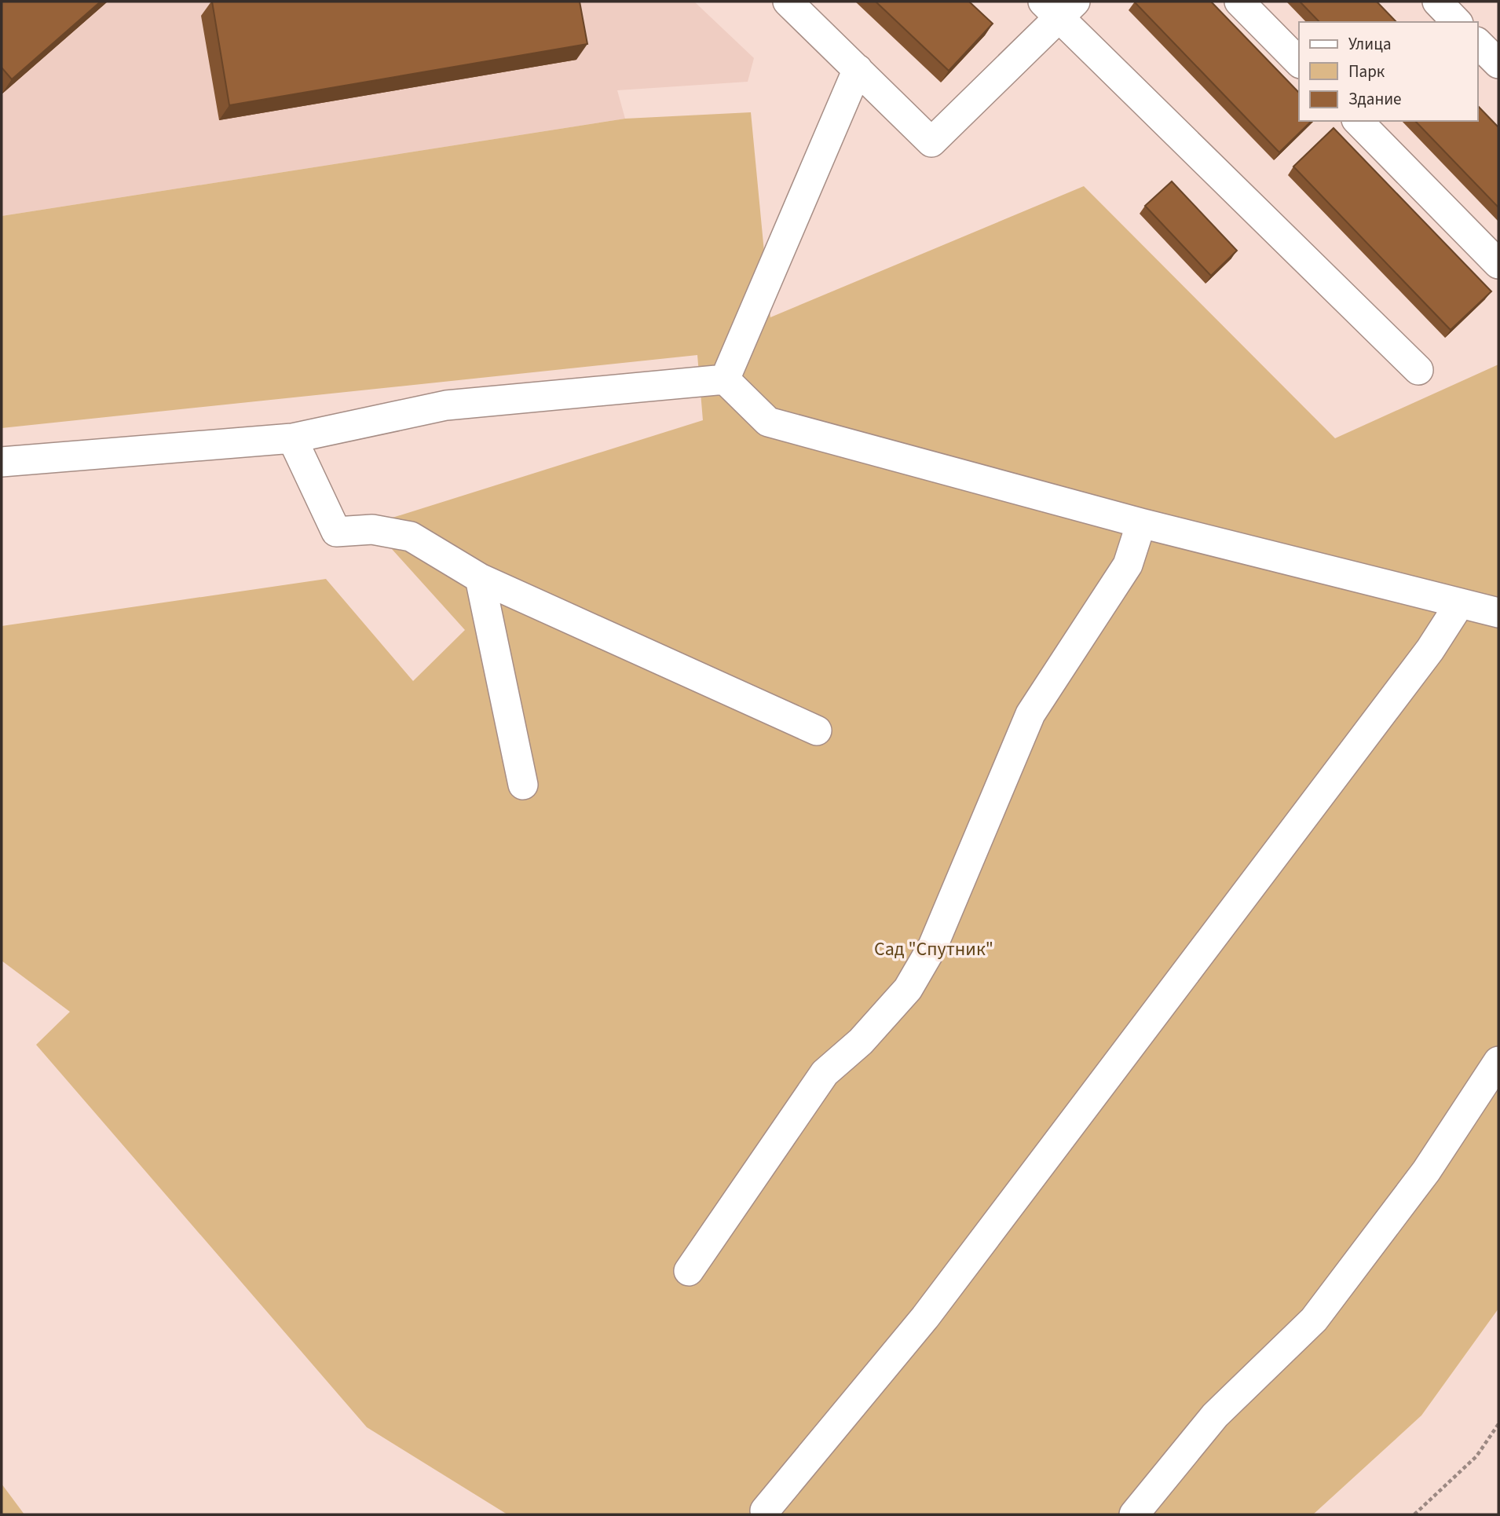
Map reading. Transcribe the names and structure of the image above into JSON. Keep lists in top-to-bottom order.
{
  "parks": ["Сад \"Спутник\""],
  "legend": ["Улица", "Парк", "Здание"]
}
